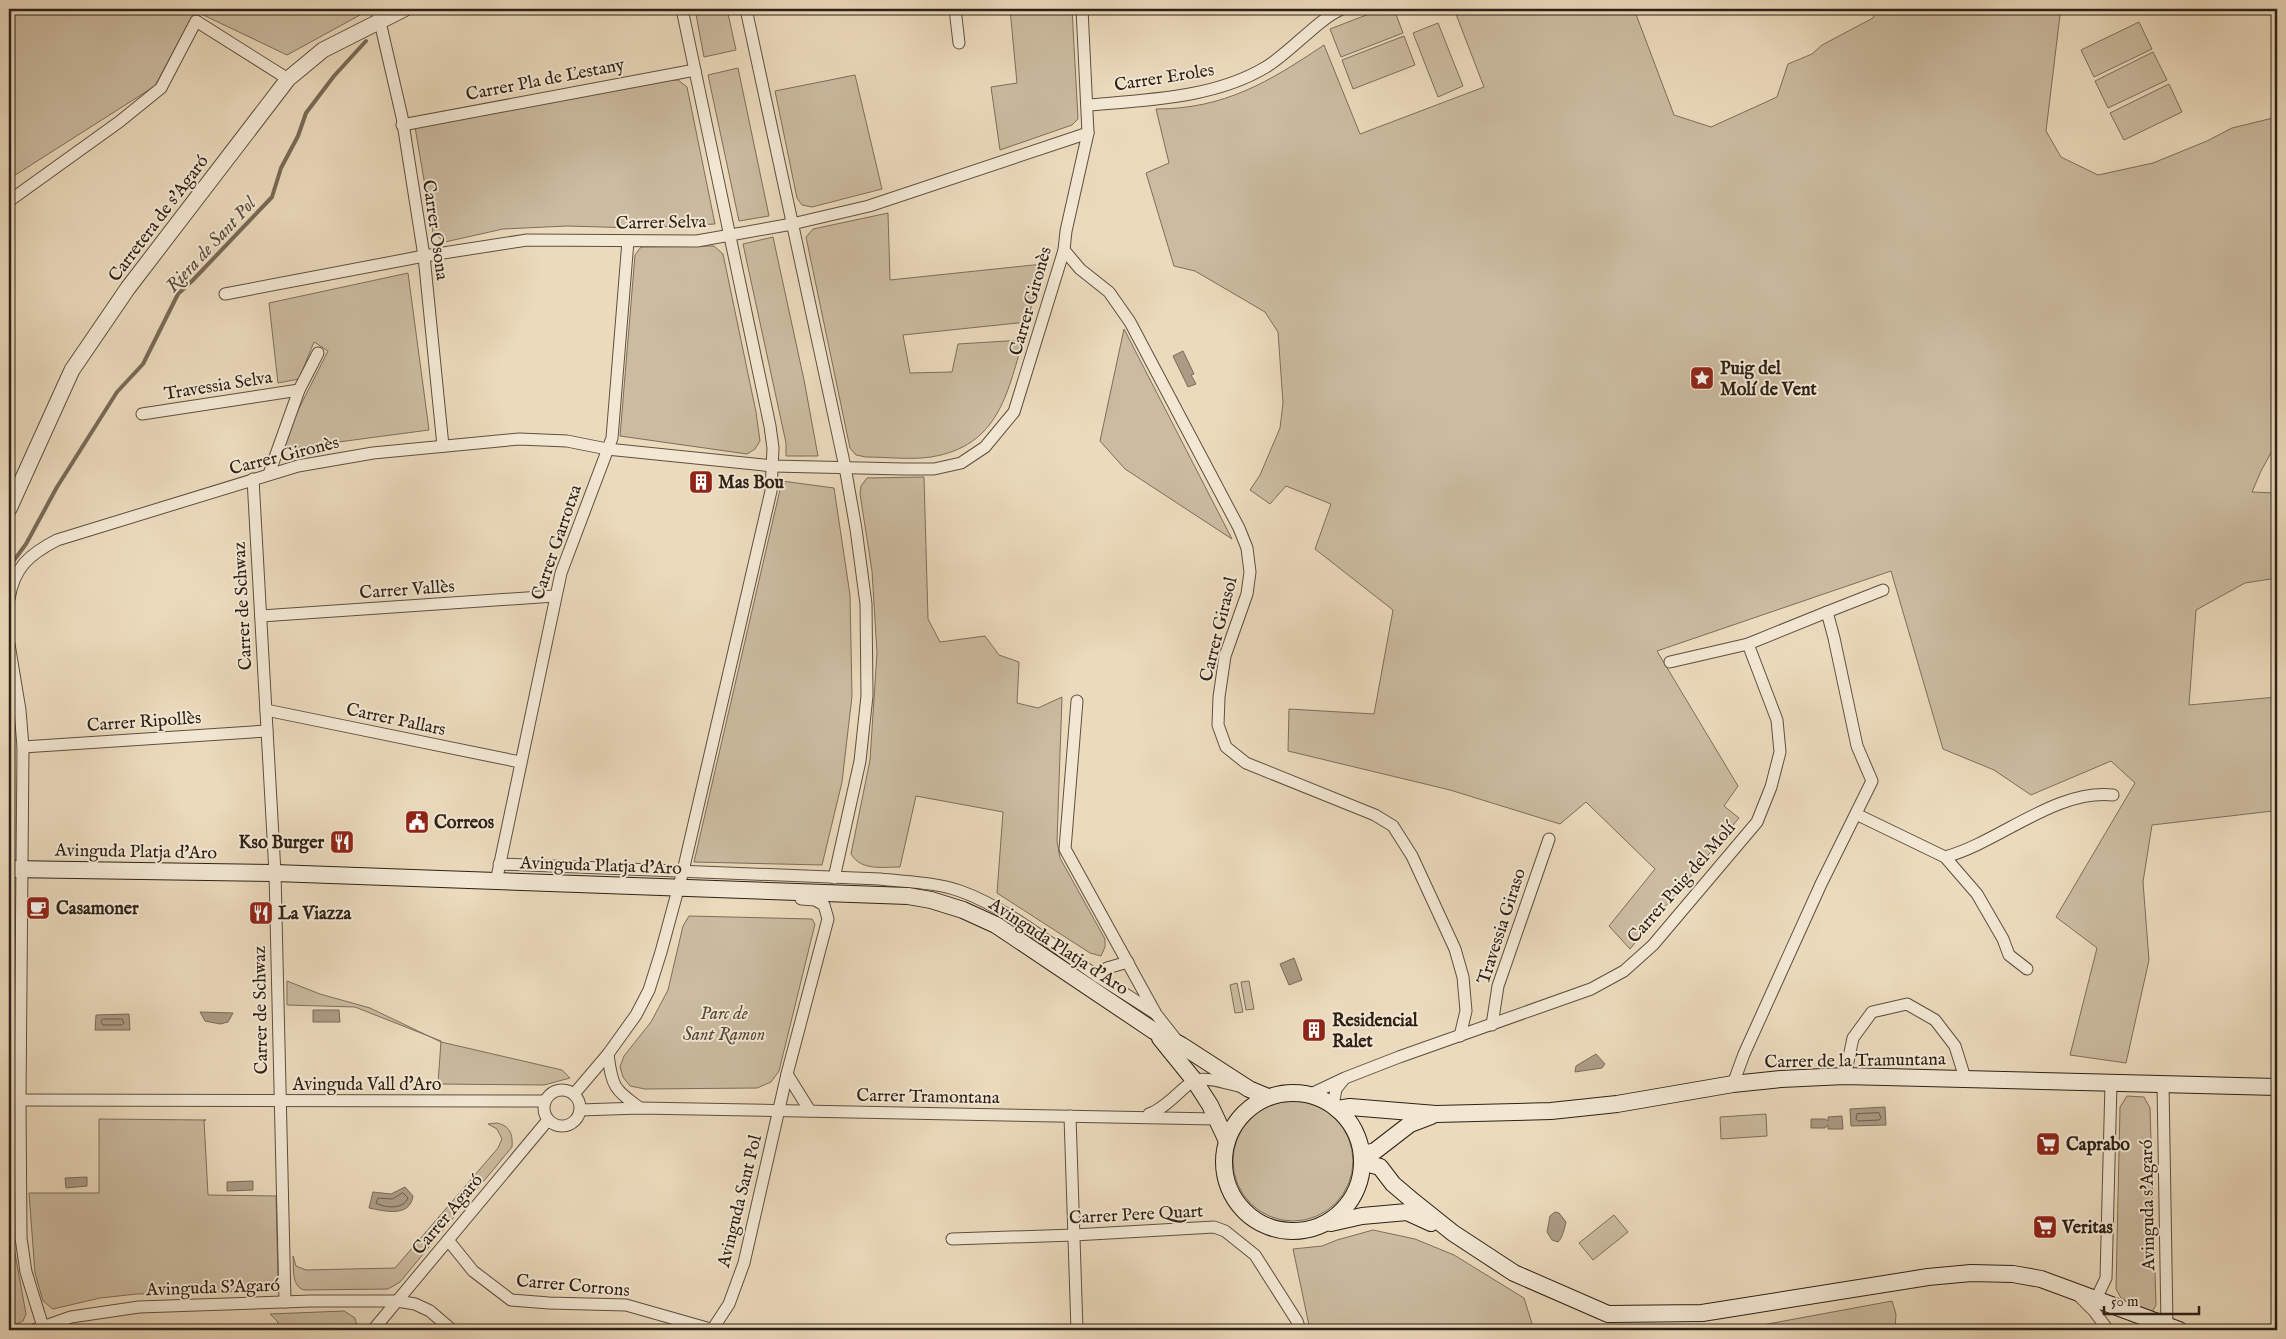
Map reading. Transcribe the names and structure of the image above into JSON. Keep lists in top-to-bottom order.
{
  "streets": {
    "main road": ["Avinguda Platja d'Aro", "Carrer de la Tramuntana"],
    "street": [
      "Carrer Eroles",
      "Carrer Pla de Ľestany",
      "Carretera de s'Agaró",
      "Carrer Selva",
      "Carrer Osona",
      "Carrer Gironès",
      "Travessia Selva",
      "Carrer Garrotxa",
      "Carrer Vallès",
      "Carrer de Schwaz",
      "Carrer Girasol",
      "Carrer Pallars",
      "Carrer Ripollès",
      "Carrer Puig del Molí",
      "Travessia Giraso",
      "Avinguda Vall d'Aro",
      "Carrer Tramontana",
      "Avinguda Sant Pol",
      "Avinguda s'Agaró",
      "Carrer Agaró",
      "Carrer Pere Quart",
      "Carrer Corrons",
      "Avinguda S'Agaró"
    ]
  },
  "crossings": [
    ["Carrer Eroles", "Carrer Gironès"],
    ["Carrer Pla de Ľestany", "Carrer Osona"],
    ["Carretera de s'Agaró", "Carrer Osona"],
    ["Carrer Selva", "Carrer Osona"],
    ["Carrer Selva", "Carrer Gironès"],
    ["Carrer Selva", "Carrer Garrotxa"],
    ["Carrer Osona", "Carrer Gironès"],
    ["Carrer Gironès", "Travessia Selva"],
    ["Carrer Gironès", "Carrer Garrotxa"],
    ["Carrer Gironès", "Carrer de Schwaz"],
    ["Carrer Gironès", "Carrer Girasol"],
    ["Carrer Garrotxa", "Carrer Vallès"],
    ["Carrer Garrotxa", "Carrer Pallars"],
    ["Carrer Garrotxa", "Avinguda Platja d'Aro"],
    ["Carrer Vallès", "Carrer de Schwaz"],
    ["Carrer de Schwaz", "Carrer Pallars"],
    ["Carrer de Schwaz", "Carrer Ripollès"],
    ["Carrer de Schwaz", "Avinguda Platja d'Aro"],
    ["Carrer de Schwaz", "Avinguda Vall d'Aro"],
    ["Carrer de Schwaz", "Avinguda S'Agaró"],
    ["Carrer Girasol", "Carrer Puig del Molí"],
    ["Avinguda Platja d'Aro", "Carrer de la Tramuntana"],
    ["Avinguda Platja d'Aro", "Avinguda Sant Pol"],
    ["Carrer Puig del Molí", "Travessia Giraso"],
    ["Carrer de la Tramuntana", "Avinguda s'Agaró"],
    ["Avinguda Vall d'Aro", "Carrer Tramontana"],
    ["Avinguda Vall d'Aro", "Carrer Agaró"],
    ["Carrer Tramontana", "Avinguda Sant Pol"],
    ["Carrer Tramontana", "Carrer Agaró"],
    ["Avinguda Sant Pol", "Carrer Corrons"],
    ["Carrer Agaró", "Carrer Corrons"],
    ["Carrer Agaró", "Avinguda S'Agaró"]
  ],
  "water": ["Riera de Sant Pol"],
  "parks": ["Parc de Sant Ramon"],
  "places": {
    "place": ["Puig del Molí de Vent"],
    "building": ["Mas Bou", "Residencial Ralet"],
    "public building": ["Correos"],
    "restaurant": ["Kso Burger", "La Viazza"],
    "cafe": ["Casamoner"],
    "supermarket": ["Caprabo", "Veritas"]
  },
  "scale_bar": "50 m"
}
